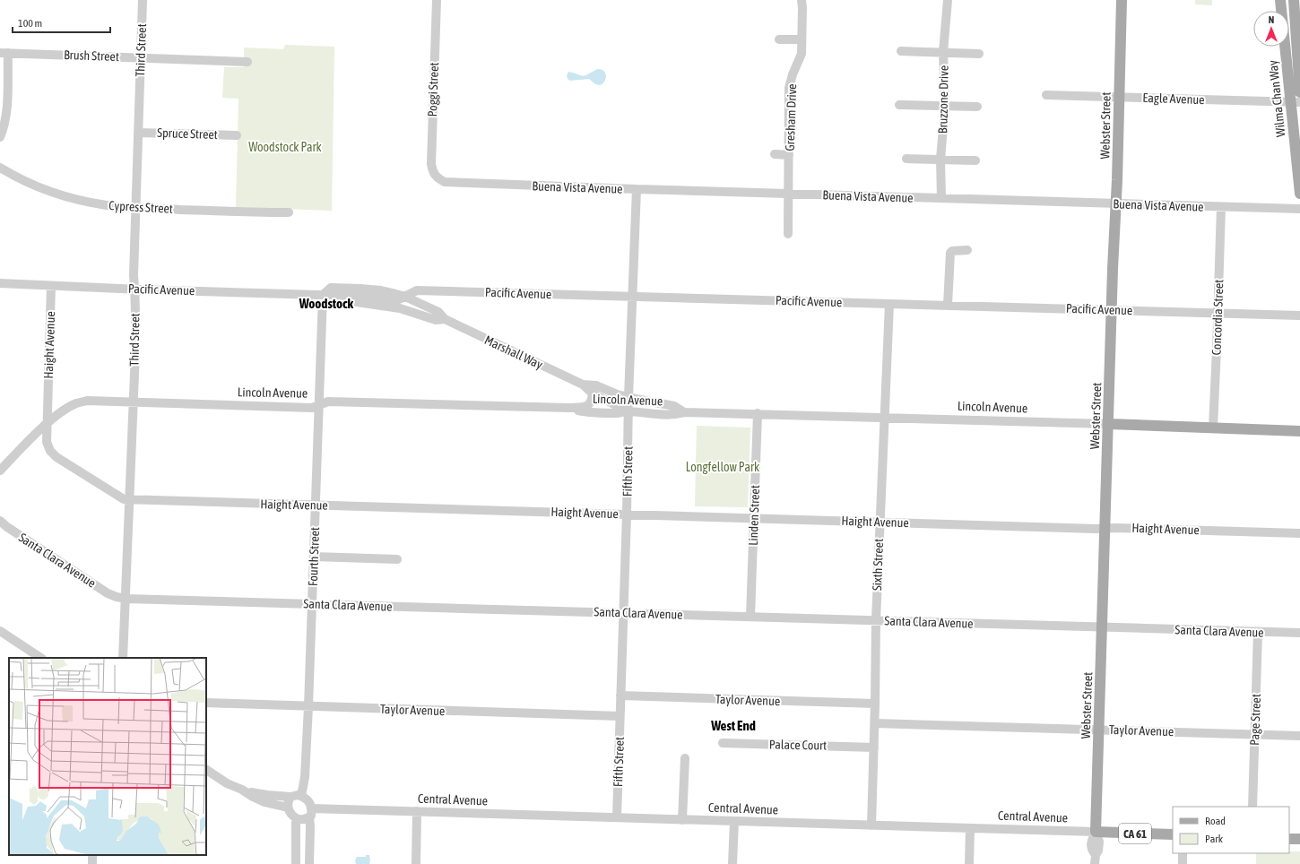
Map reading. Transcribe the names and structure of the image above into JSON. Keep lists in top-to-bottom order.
{
  "streets": {
    "main road": [
      "Wilma Chan Way",
      "Webster Street",
      "Lincoln Avenue",
      "Central Avenue",
      "CA 61"
    ],
    "street": [
      "Third Street",
      "Brush Street",
      "Poggi Street",
      "Eagle Avenue",
      "Bruzzone Drive",
      "Gresham Drive",
      "Spruce Street",
      "Buena Vista Avenue",
      "Cypress Street",
      "Pacific Avenue",
      "Concordia Street",
      "Haight Avenue",
      "Marshall Way",
      "Fifth Street",
      "Linden Street",
      "Fourth Street",
      "Santa Clara Avenue",
      "Sixth Street",
      "Taylor Avenue",
      "Page Street",
      "Palace Court"
    ]
  },
  "crossings": [
    ["Third Street", "Brush Street"],
    ["Third Street", "Spruce Street"],
    ["Third Street", "Cypress Street"],
    ["Third Street", "Pacific Avenue"],
    ["Third Street", "Haight Avenue"],
    ["Third Street", "Lincoln Avenue"],
    ["Third Street", "Santa Clara Avenue"],
    ["Poggi Street", "Buena Vista Avenue"],
    ["Eagle Avenue", "Wilma Chan Way"],
    ["Eagle Avenue", "Webster Street"],
    ["Bruzzone Drive", "Buena Vista Avenue"],
    ["Gresham Drive", "Buena Vista Avenue"],
    ["Webster Street", "Buena Vista Avenue"],
    ["Webster Street", "Pacific Avenue"],
    ["Webster Street", "Haight Avenue"],
    ["Webster Street", "Lincoln Avenue"],
    ["Webster Street", "Santa Clara Avenue"],
    ["Webster Street", "Taylor Avenue"],
    ["Webster Street", "Central Avenue"],
    ["Buena Vista Avenue", "Concordia Street"],
    ["Buena Vista Avenue", "Fifth Street"],
    ["Pacific Avenue", "Concordia Street"],
    ["Pacific Avenue", "Haight Avenue"],
    ["Pacific Avenue", "Marshall Way"],
    ["Pacific Avenue", "Fifth Street"],
    ["Pacific Avenue", "Fourth Street"],
    ["Pacific Avenue", "Sixth Street"],
    ["Concordia Street", "Lincoln Avenue"],
    ["Haight Avenue", "Lincoln Avenue"],
    ["Haight Avenue", "Fifth Street"],
    ["Haight Avenue", "Linden Street"],
    ["Haight Avenue", "Fourth Street"],
    ["Haight Avenue", "Sixth Street"],
    ["Marshall Way", "Lincoln Avenue"],
    ["Marshall Way", "Fifth Street"],
    ["Lincoln Avenue", "Fifth Street"],
    ["Lincoln Avenue", "Linden Street"],
    ["Lincoln Avenue", "Fourth Street"],
    ["Lincoln Avenue", "Sixth Street"],
    ["Fifth Street", "Santa Clara Avenue"],
    ["Fifth Street", "Taylor Avenue"],
    ["Fifth Street", "Central Avenue"],
    ["Linden Street", "Santa Clara Avenue"],
    ["Fourth Street", "Santa Clara Avenue"],
    ["Fourth Street", "Taylor Avenue"],
    ["Fourth Street", "Central Avenue"],
    ["Santa Clara Avenue", "Sixth Street"],
    ["Santa Clara Avenue", "Page Street"],
    ["Sixth Street", "Taylor Avenue"],
    ["Sixth Street", "Palace Court"],
    ["Sixth Street", "Central Avenue"],
    ["Taylor Avenue", "Page Street"]
  ],
  "districts": ["Woodstock", "West End"],
  "parks": ["Woodstock Park", "Longfellow Park"],
  "legend": ["Road", "Park"],
  "scale_bar": "100 m",
  "north": "top"
}
